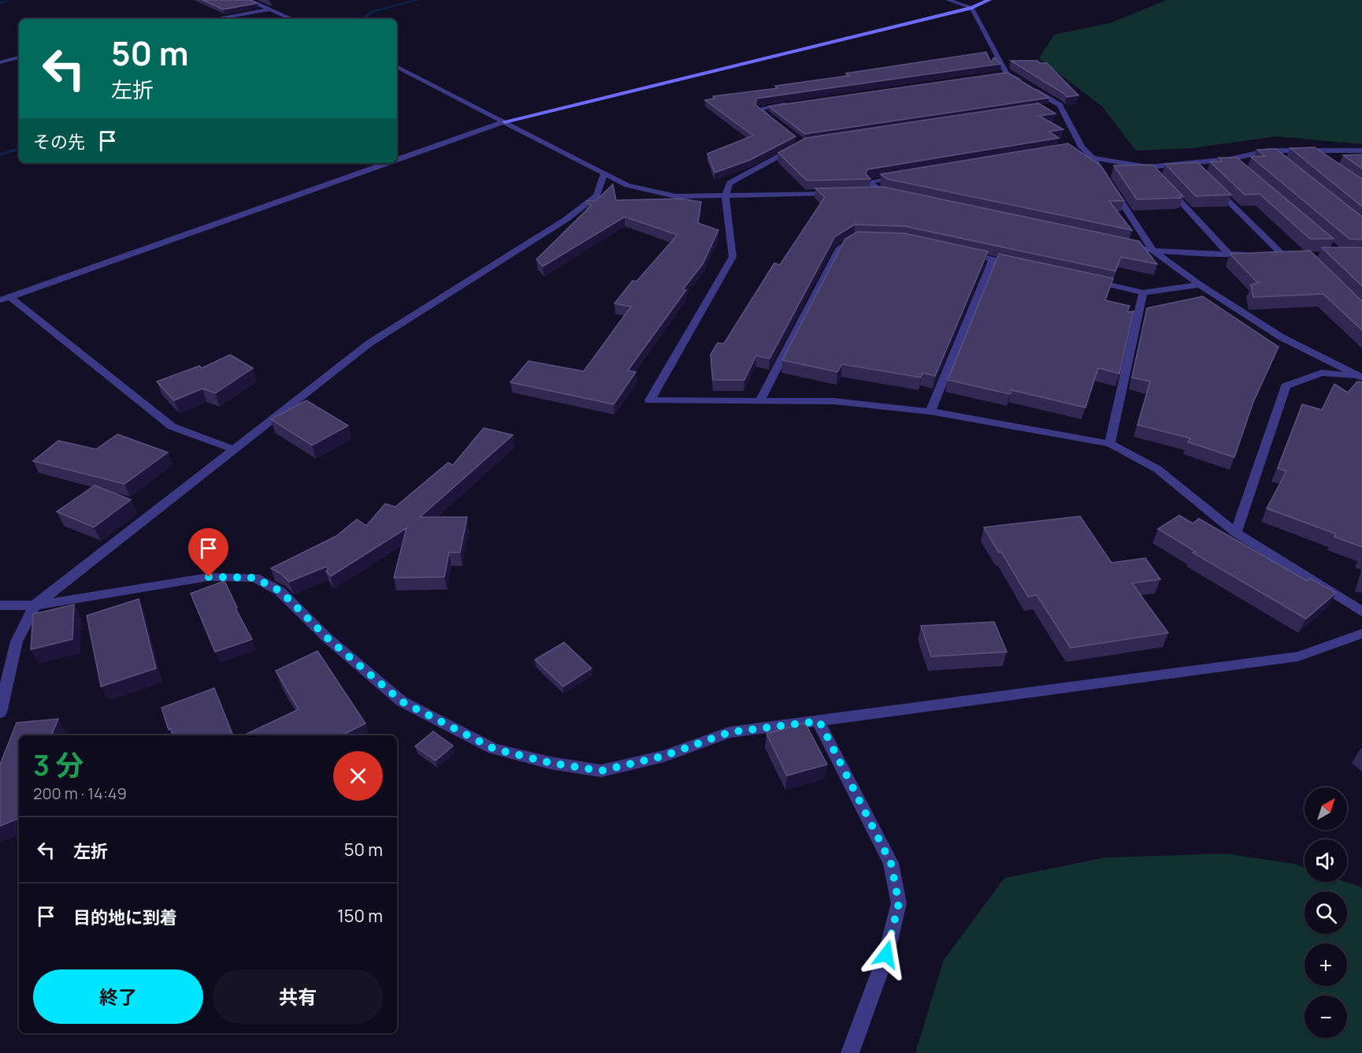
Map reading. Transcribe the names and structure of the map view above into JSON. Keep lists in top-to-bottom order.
{
  "north": "top right",
  "page": {
    "turn": ["50 m", "左折"],
    "then": "その先",
    "heading": ["3 分", "200 m · 14:49"],
    "map_buttons": ["+", "−"],
    "list": [
      {
        "name": "左折",
        "value": "50 m"
      },
      {
        "name": "目的地に到着",
        "value": "150 m"
      }
    ],
    "buttons": ["終了", "共有"]
  }
}
